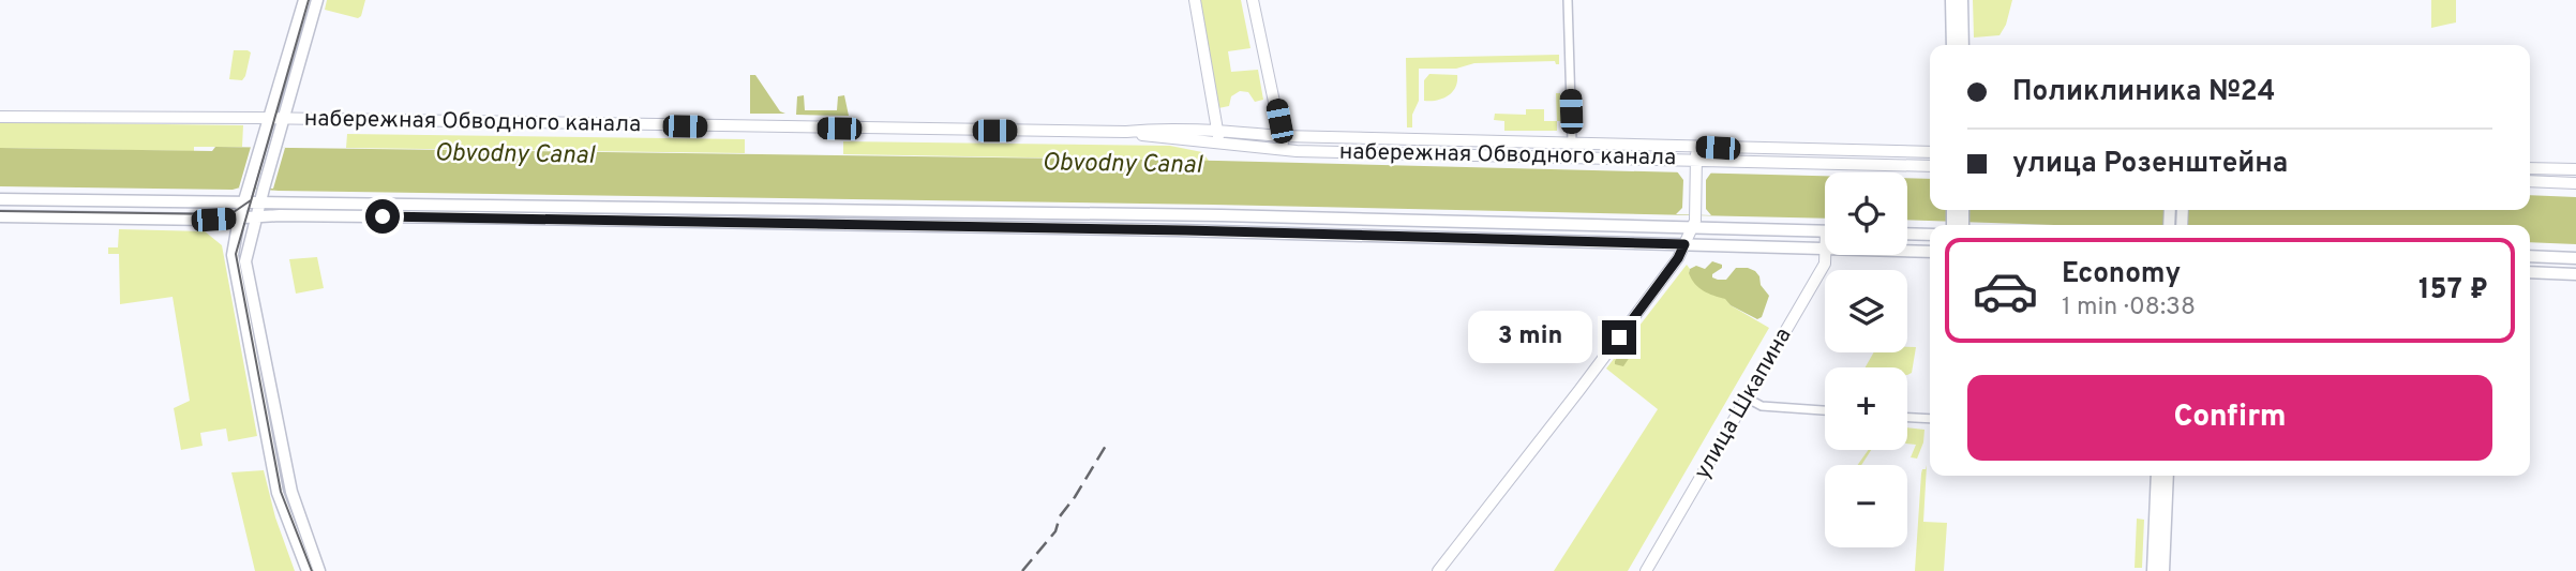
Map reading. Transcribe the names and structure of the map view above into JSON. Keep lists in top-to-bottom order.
{
  "streets": {
    "street": ["набережная Обводного канала", "улица Шкапина"]
  },
  "water": ["Obvodny Canal"],
  "page": {
    "banner": ["Поликлиника №24", "улица Розенштейна"],
    "map_buttons": ["+", "−"],
    "list": [
      {
        "name": "Economy",
        "note": "1 min · 08:38",
        "value": "157 ₽"
      }
    ],
    "bubble": "3 min",
    "buttons": "Confirm"
  }
}
